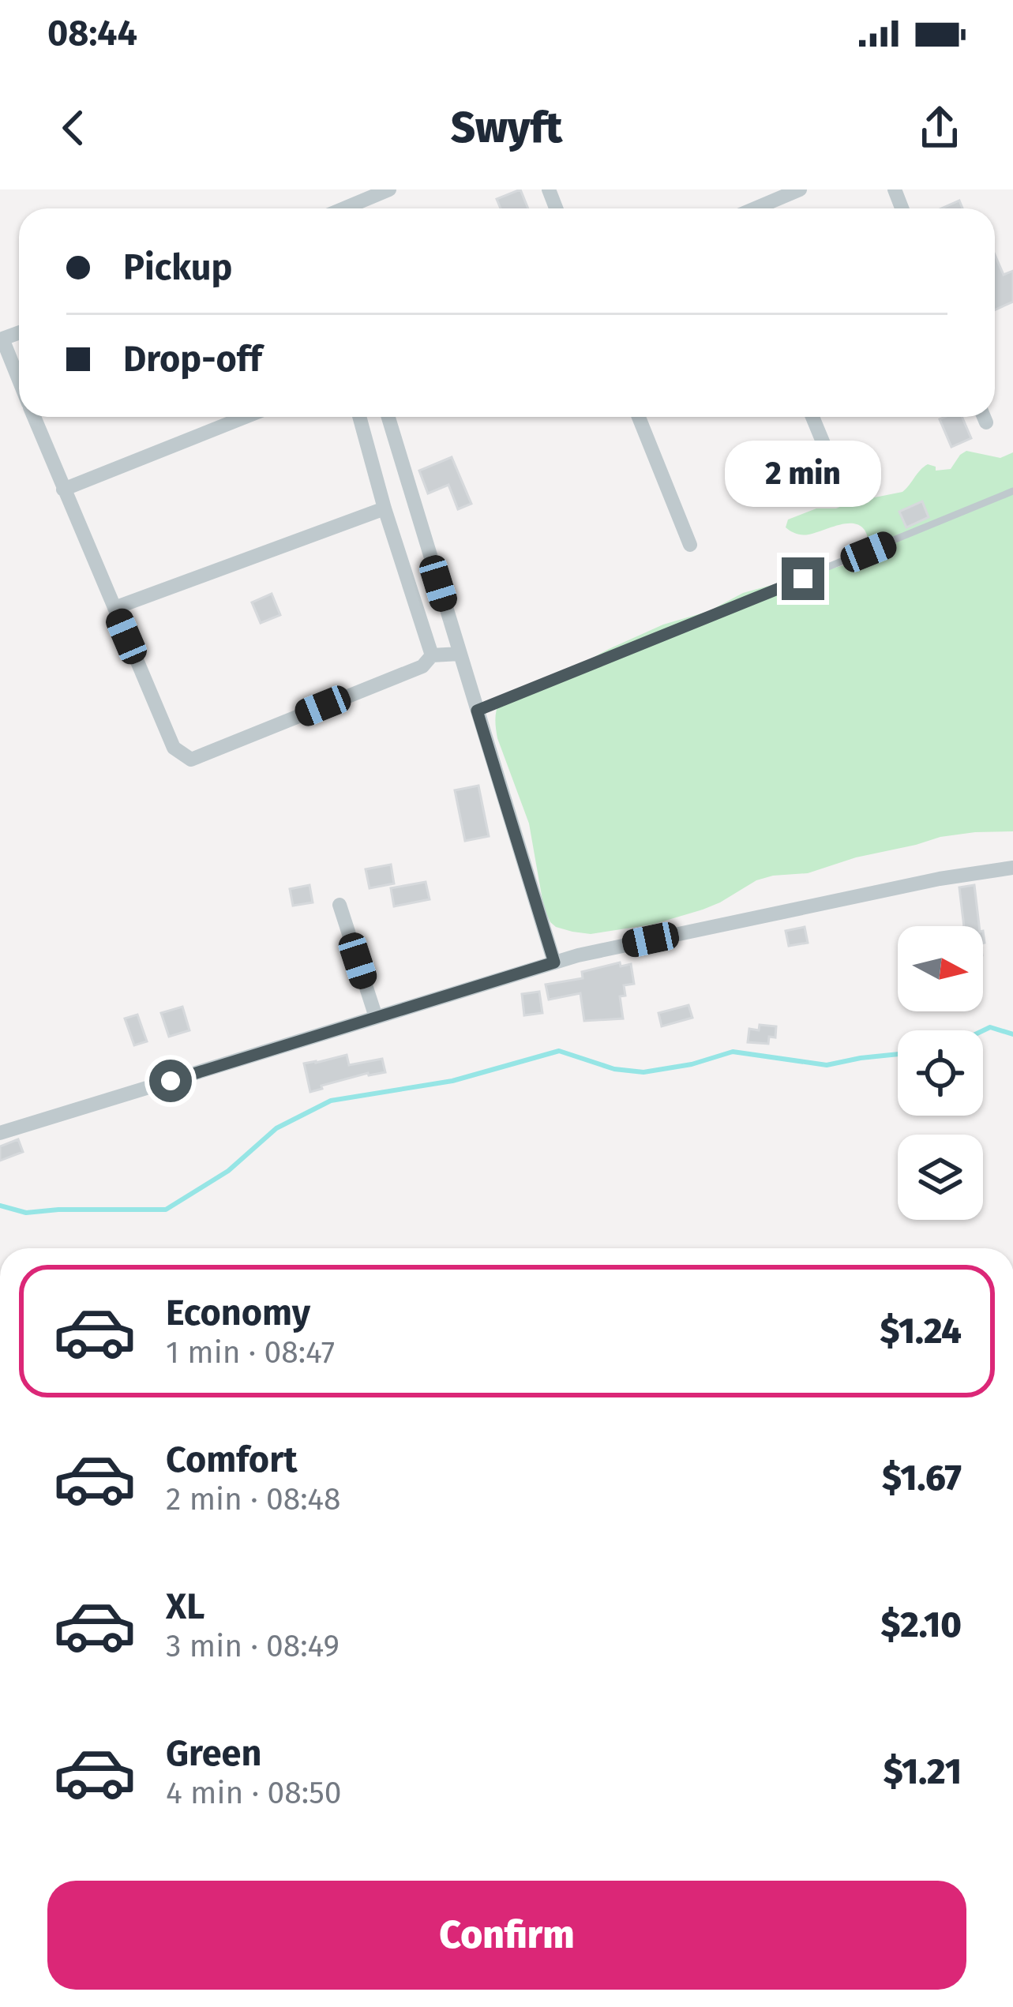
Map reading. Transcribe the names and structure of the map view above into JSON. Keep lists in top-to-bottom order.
{
  "north": "right",
  "page": {
    "status": "08:44",
    "header": "Swyft",
    "banner": ["Pickup", "Drop-off"],
    "bubble": "2 min",
    "list": [
      {
        "name": "Economy",
        "note": "1 min · 08:47",
        "value": "$1.24"
      },
      {
        "name": "Comfort",
        "note": "2 min · 08:48",
        "value": "$1.67"
      },
      {
        "name": "XL",
        "note": "3 min · 08:49",
        "value": "$2.10"
      },
      {
        "name": "Green",
        "note": "4 min · 08:50",
        "value": "$1.21"
      }
    ],
    "buttons": "Confirm"
  }
}
